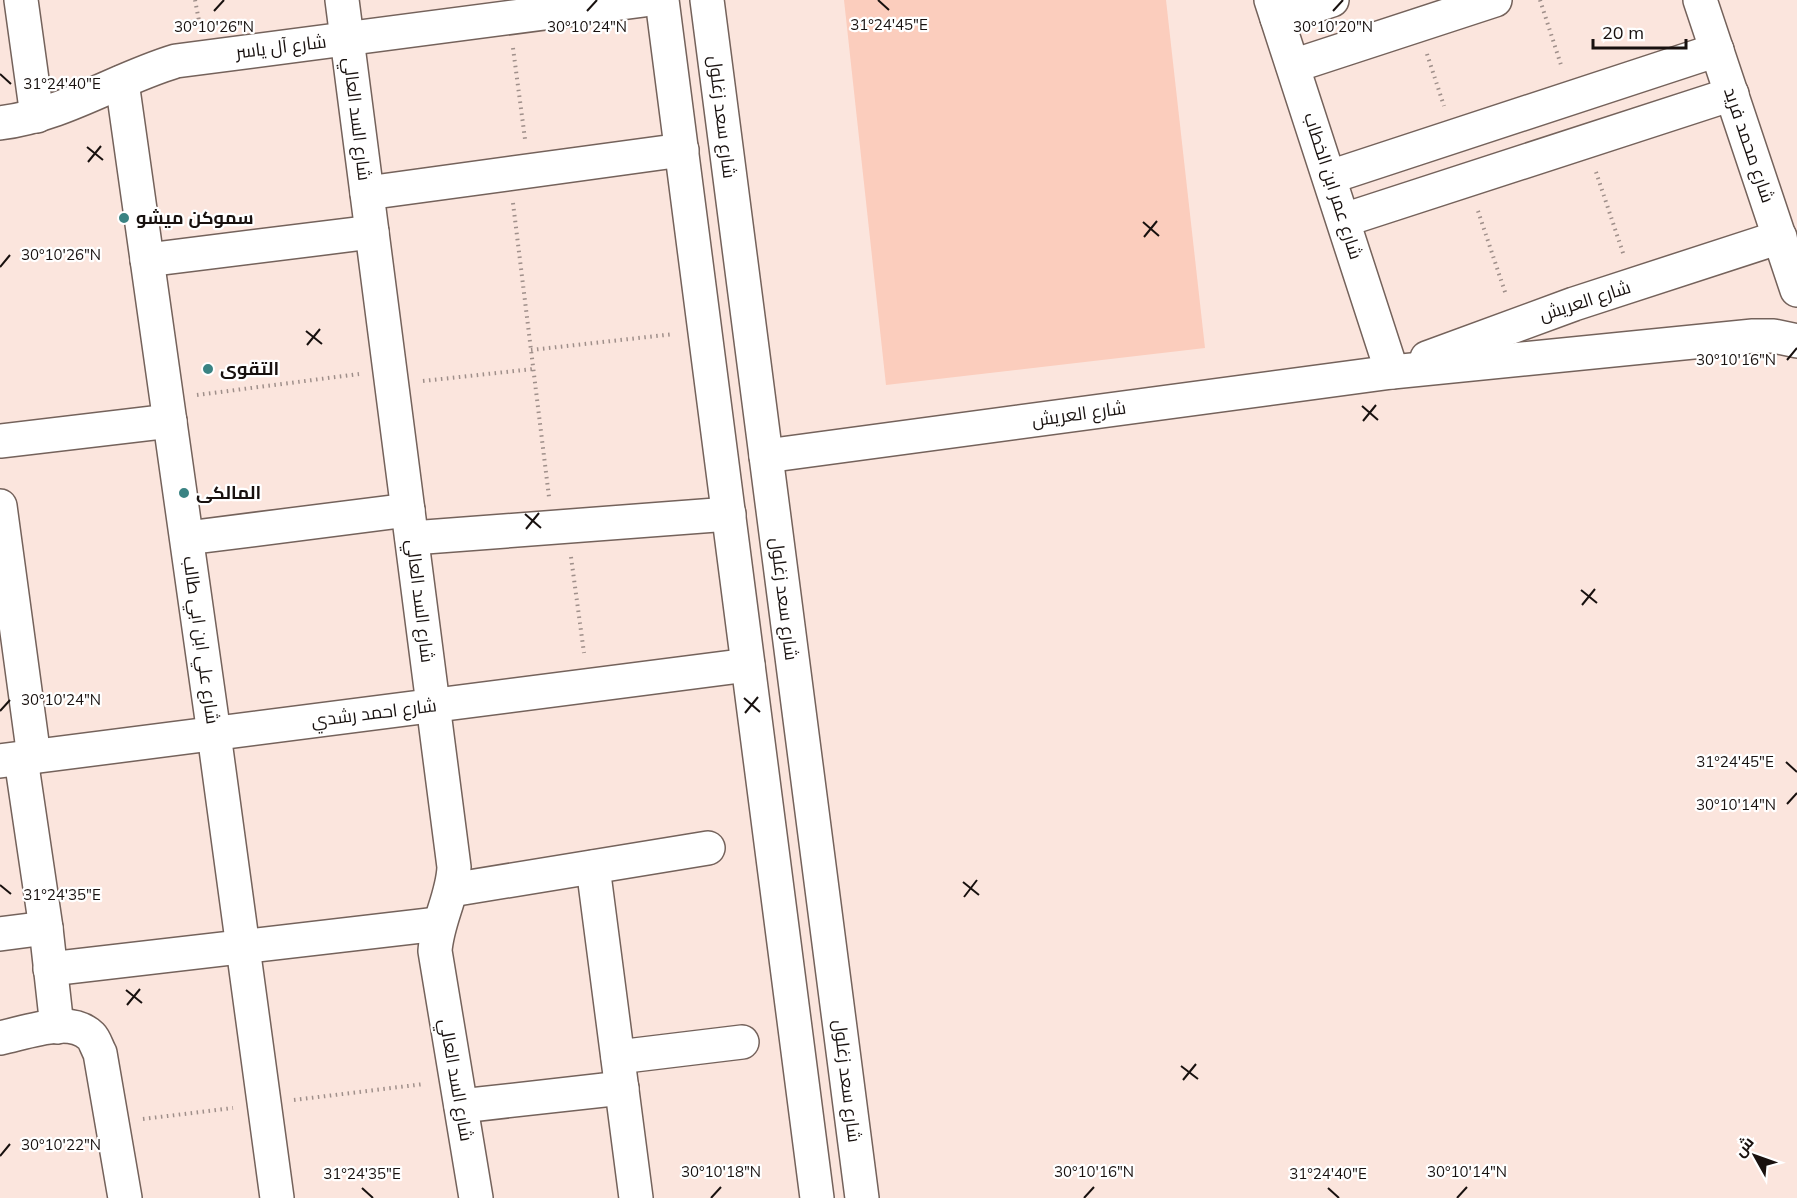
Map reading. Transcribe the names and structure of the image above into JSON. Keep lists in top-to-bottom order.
{
  "streets": {
    "street": [
      "شارع آل ياسر",
      "شارع سعد زغلول",
      "شارع السد العالي",
      "شارع محمد فريد",
      "شارع عمر ابن الخطاب",
      "شارع العريش",
      "شارع علي ابن ابي طالب",
      "شارع احمد رشدي"
    ]
  },
  "crossings": [
    ["شارع آل ياسر", "شارع السد العالي"],
    ["شارع آل ياسر", "شارع علي ابن ابي طالب"],
    ["شارع سعد زغلول", "شارع العريش"],
    ["شارع السد العالي", "شارع احمد رشدي"],
    ["شارع محمد فريد", "شارع العريش"],
    ["شارع عمر ابن الخطاب", "شارع العريش"],
    ["شارع علي ابن ابي طالب", "شارع احمد رشدي"]
  ],
  "places": ["سموكن ميشو", "التقوى", "المالكى"],
  "scale_bar": "20 m",
  "north": "top left",
  "coordinates": [
    "31°24'45\"E",
    "30°10'26\"N",
    "30°10'24\"N",
    "30°10'20\"N",
    "31°24'40\"E",
    "30°10'16\"N",
    "30°10'14\"N",
    "31°24'35\"E",
    "30°10'22\"N",
    "30°10'18\"N"
  ]
}
